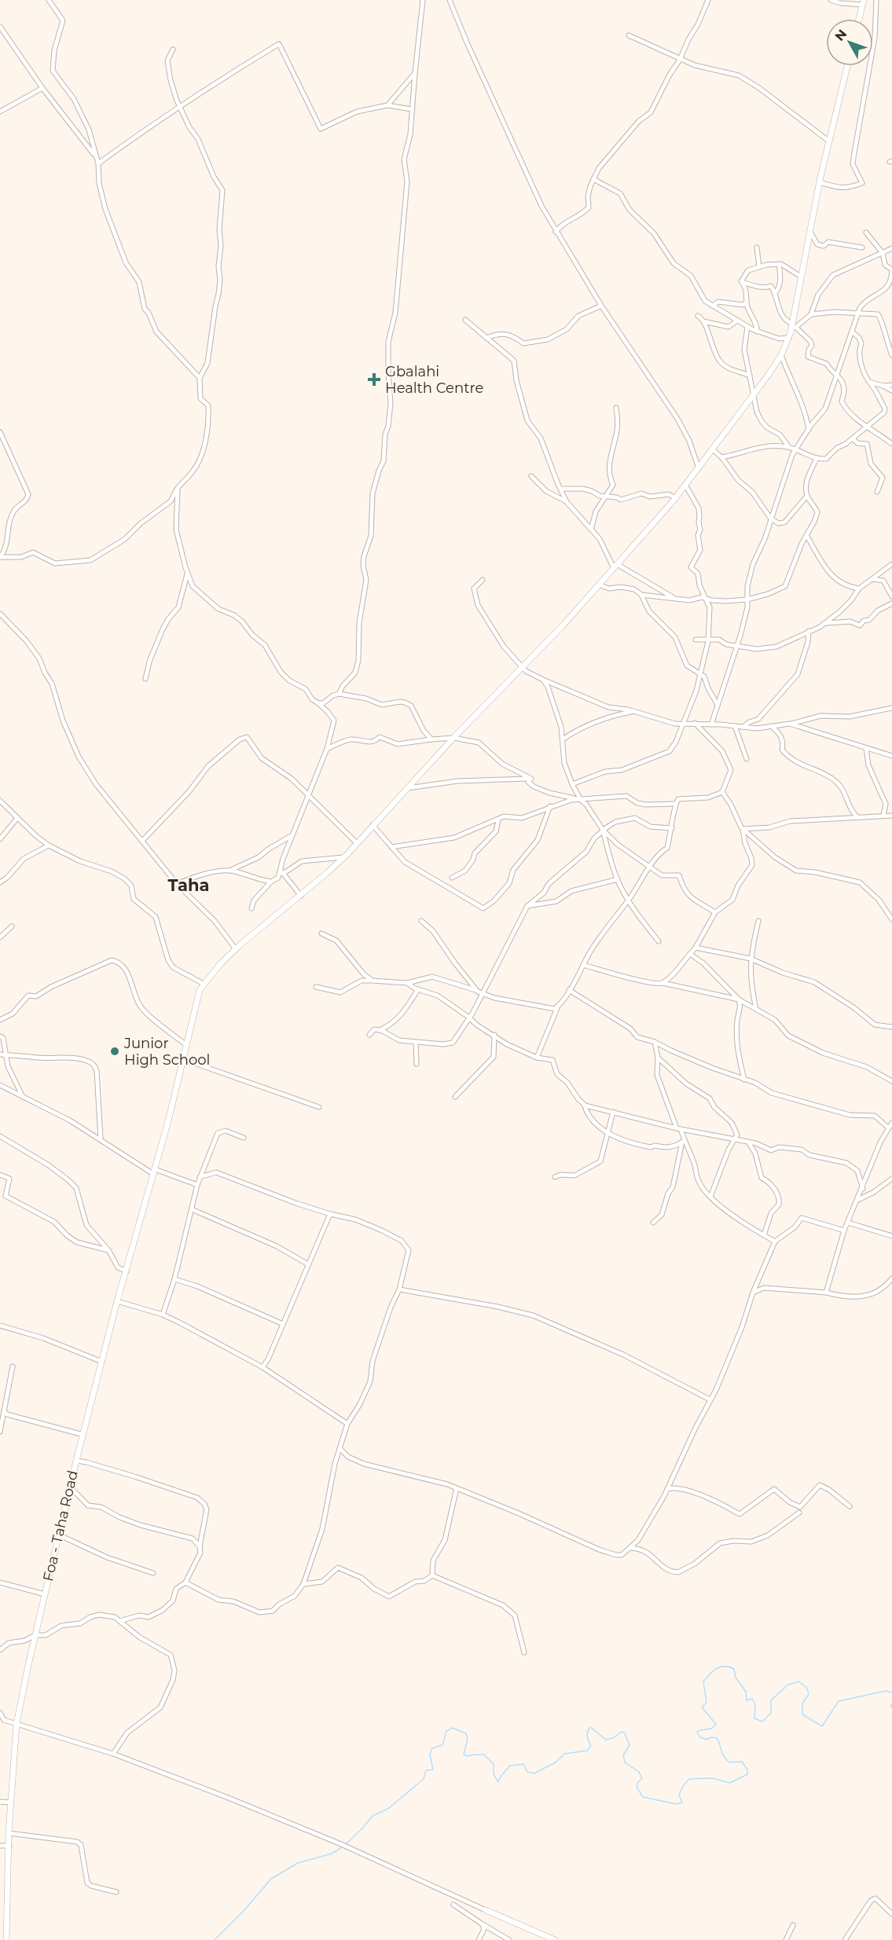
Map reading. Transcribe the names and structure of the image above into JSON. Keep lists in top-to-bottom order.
{
  "streets": {
    "street": ["Foa - Taha Road"]
  },
  "districts": ["Taha"],
  "places": {
    "health": ["Gbalahi Health Centre"],
    "other": ["Junior High School"]
  },
  "north": "top left"
}
